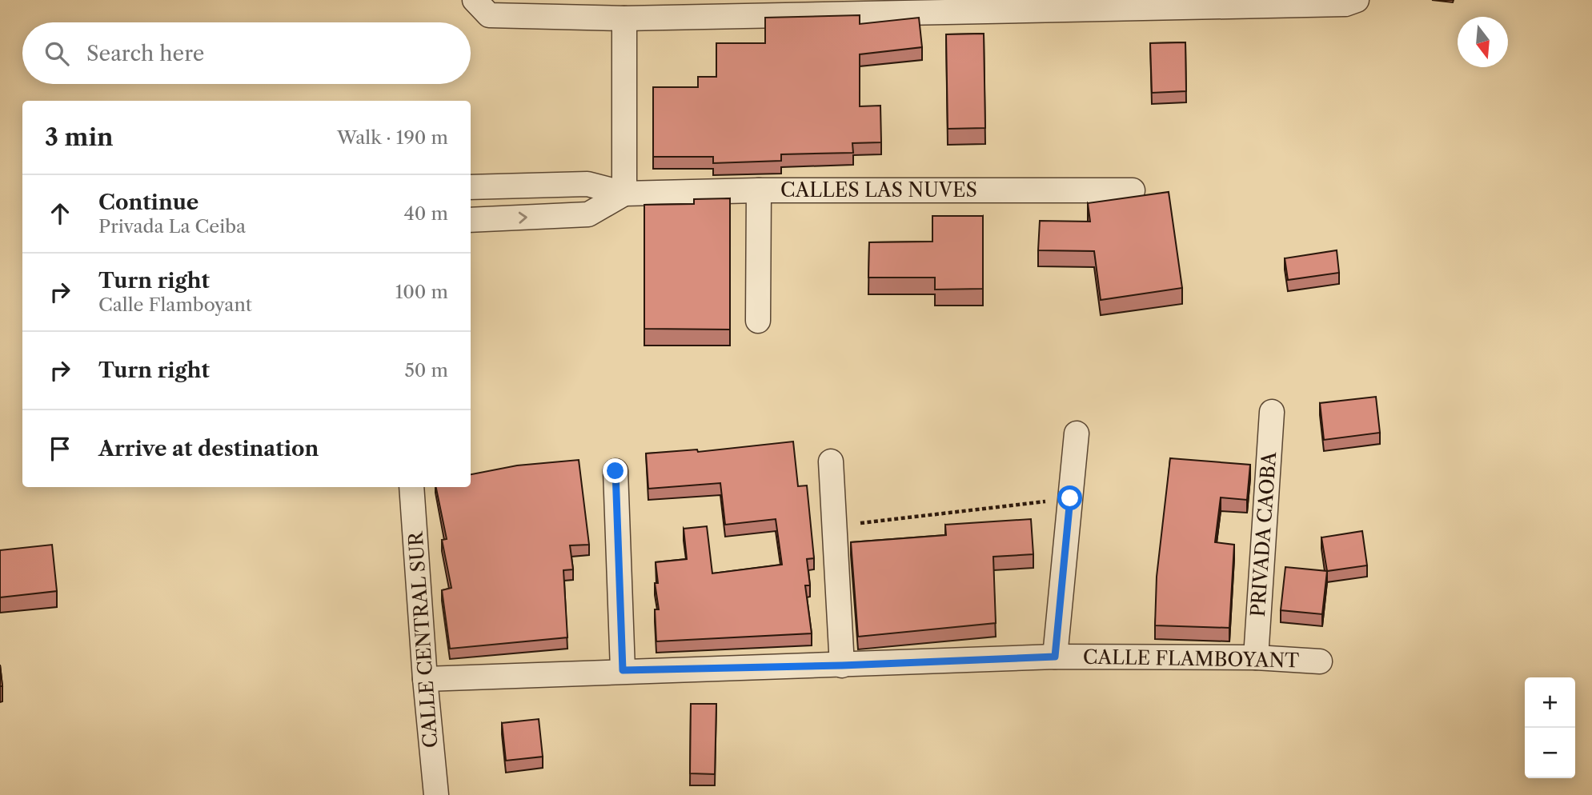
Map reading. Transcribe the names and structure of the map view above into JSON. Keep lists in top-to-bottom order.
{
  "streets": {
    "street": [
      "CALLES LAS NUVES",
      "PRIVADA CAOBA",
      "CALLE CENTRAL SUR",
      "CALLE FLAMBOYANT"
    ]
  },
  "crossings": [
    ["PRIVADA CAOBA", "CALLE FLAMBOYANT"],
    ["CALLE CENTRAL SUR", "CALLE FLAMBOYANT"]
  ],
  "north": "bottom",
  "page": {
    "search": "Search here",
    "heading": ["3 min", "Walk · 190 m"],
    "list": [
      ["Continue", "Privada La Ceiba", "40 m"],
      ["Turn right", "Calle Flamboyant", "100 m"],
      ["Turn right", "50 m"],
      "Arrive at destination"
    ],
    "map_buttons": ["+", "−"]
  }
}
